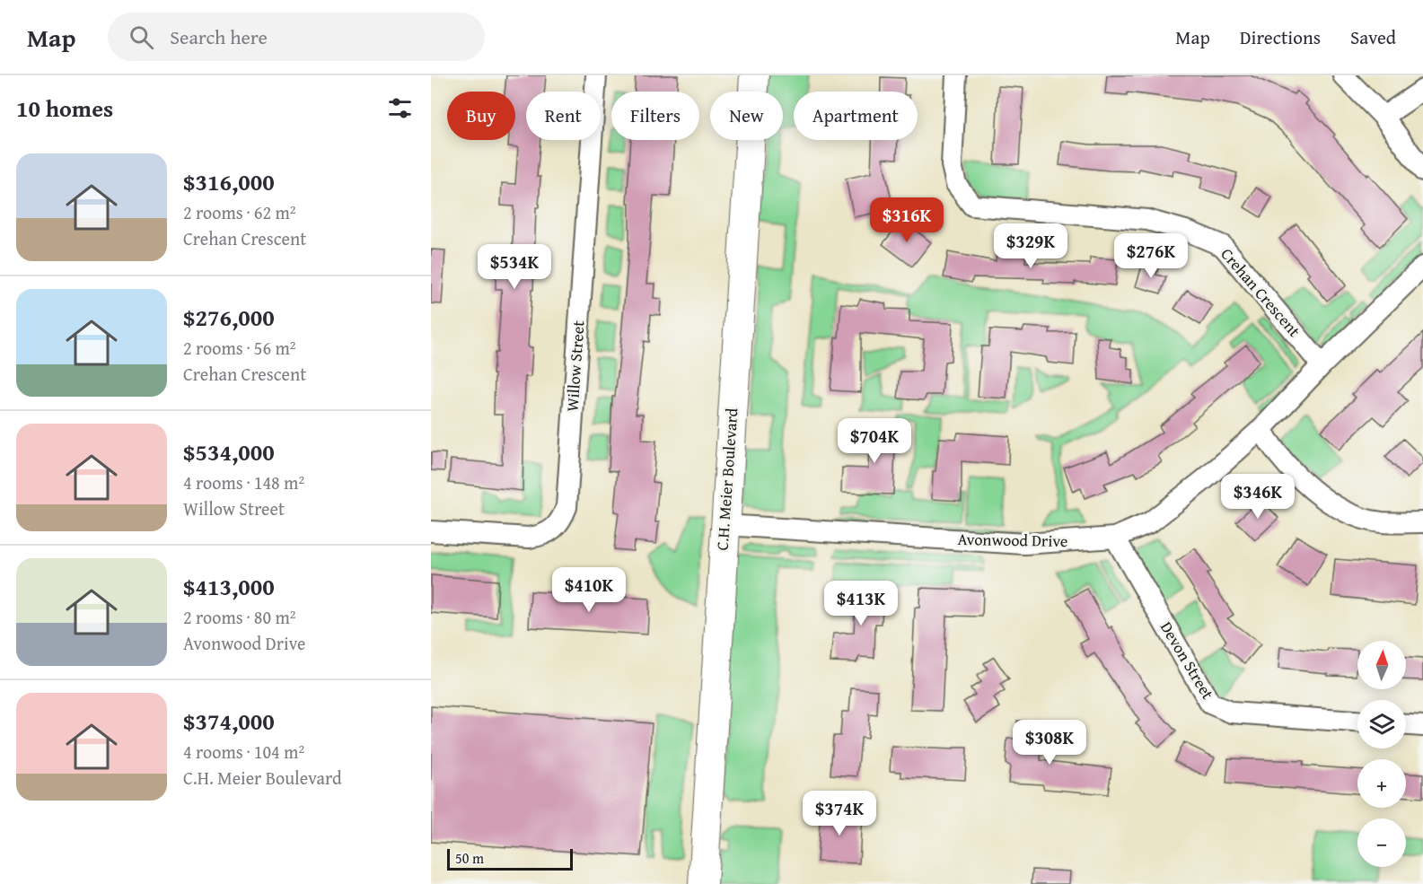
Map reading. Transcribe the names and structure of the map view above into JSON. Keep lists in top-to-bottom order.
{
  "streets": {
    "street": [
      "Crehan Crescent",
      "Willow Street",
      "C.H. Meier Boulevard",
      "Avonwood Drive",
      "Devon Street"
    ]
  },
  "crossings": [
    ["Crehan Crescent", "Avonwood Drive"],
    ["C.H. Meier Boulevard", "Avonwood Drive"],
    ["Avonwood Drive", "Devon Street"]
  ],
  "scale_bar": "50 m",
  "north": "top",
  "page": {
    "header": "Map",
    "search": "Search here",
    "nav": ["Map", "Directions", "Saved"],
    "heading": "10 homes",
    "chip": [
      "Buy",
      "Rent",
      "Filters",
      "New",
      "Apartment"
    ],
    "list": [
      {
        "name": "$316,000",
        "note": "2 rooms · 62 m² · Crehan Crescent"
      },
      {
        "name": "$276,000",
        "note": "2 rooms · 56 m² · Crehan Crescent"
      },
      {
        "name": "$534,000",
        "note": "4 rooms · 148 m² · Willow Street"
      },
      {
        "name": "$413,000",
        "note": "2 rooms · 80 m² · Avonwood Drive"
      },
      {
        "name": "$374,000",
        "note": "4 rooms · 104 m² · C.H. Meier Boulevard"
      }
    ],
    "price": [
      "$316K",
      "$329K",
      "$276K",
      "$534K",
      "$704K",
      "$346K",
      "$410K",
      "$413K",
      "$308K",
      "$374K"
    ],
    "map_buttons": ["+", "−"],
    "scale": "50 m"
  }
}
